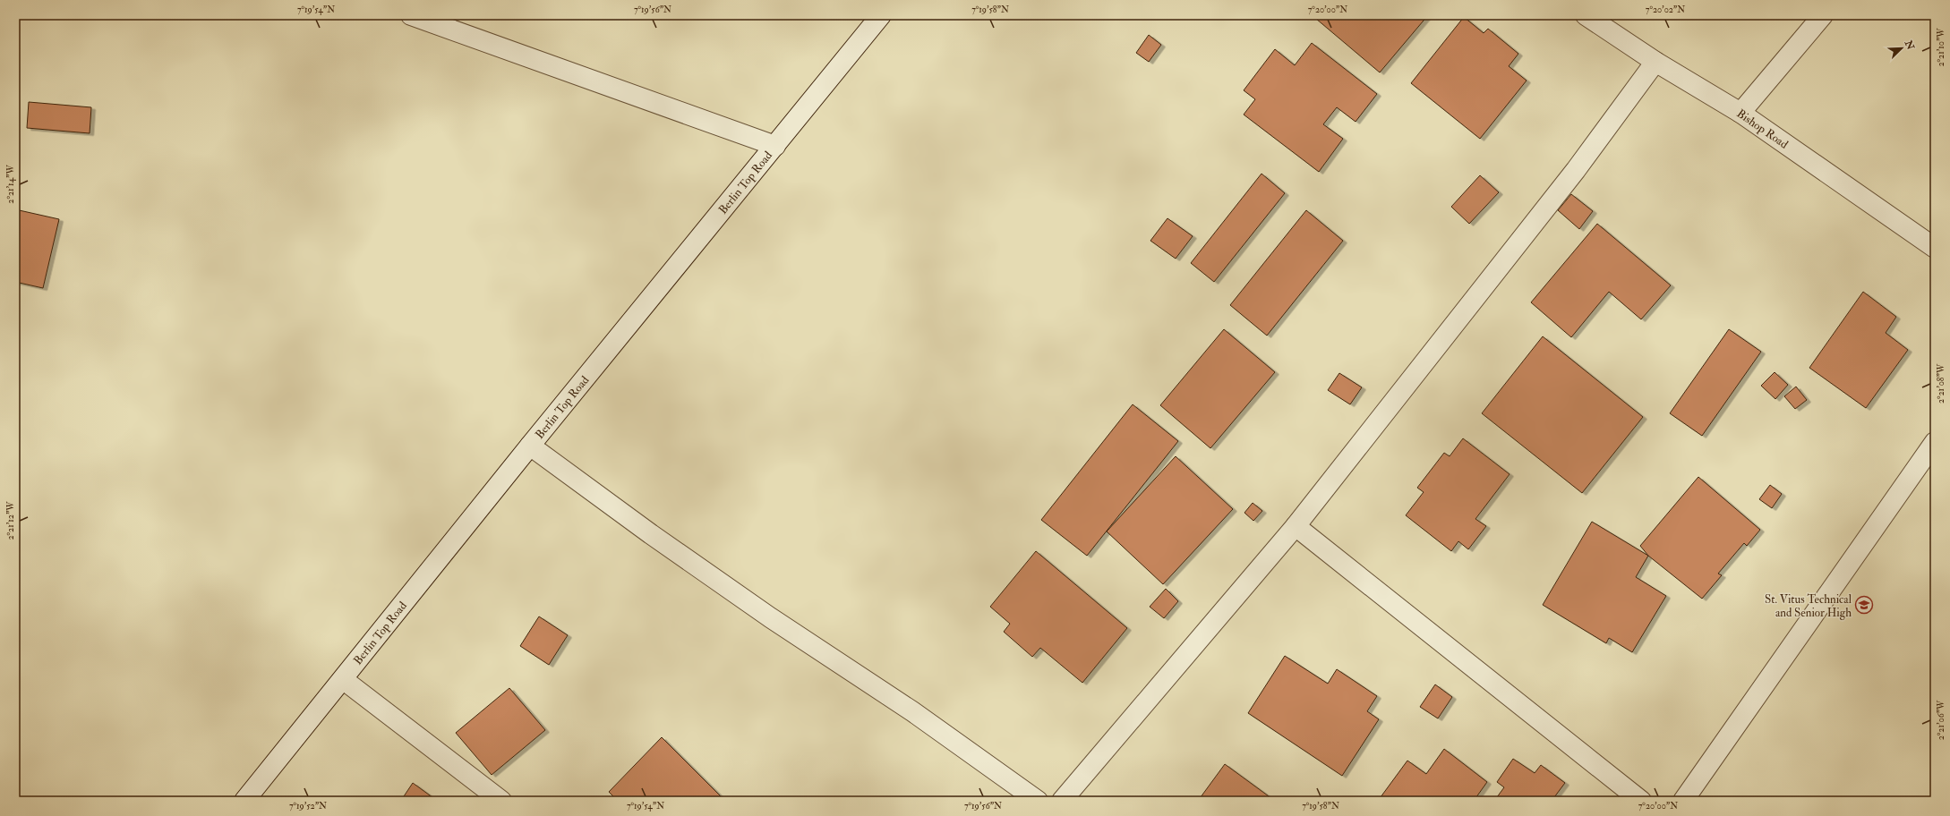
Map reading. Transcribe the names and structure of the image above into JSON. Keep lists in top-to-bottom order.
{
  "streets": {
    "street": ["Bishop Road", "Berlin Top Road"]
  },
  "places": {
    "school or university": ["St. Vitus Technical and Senior High"]
  },
  "north": "top right",
  "coordinates": [
    "7°19'54\"N",
    "7°19'56\"N",
    "7°19'58\"N",
    "7°20'00\"N",
    "7°20'02\"N",
    "2°21'10\"W",
    "2°21'14\"W",
    "2°21'08\"W",
    "2°21'12\"W",
    "2°21'06\"W",
    "7°19'52\"N"
  ]
}
